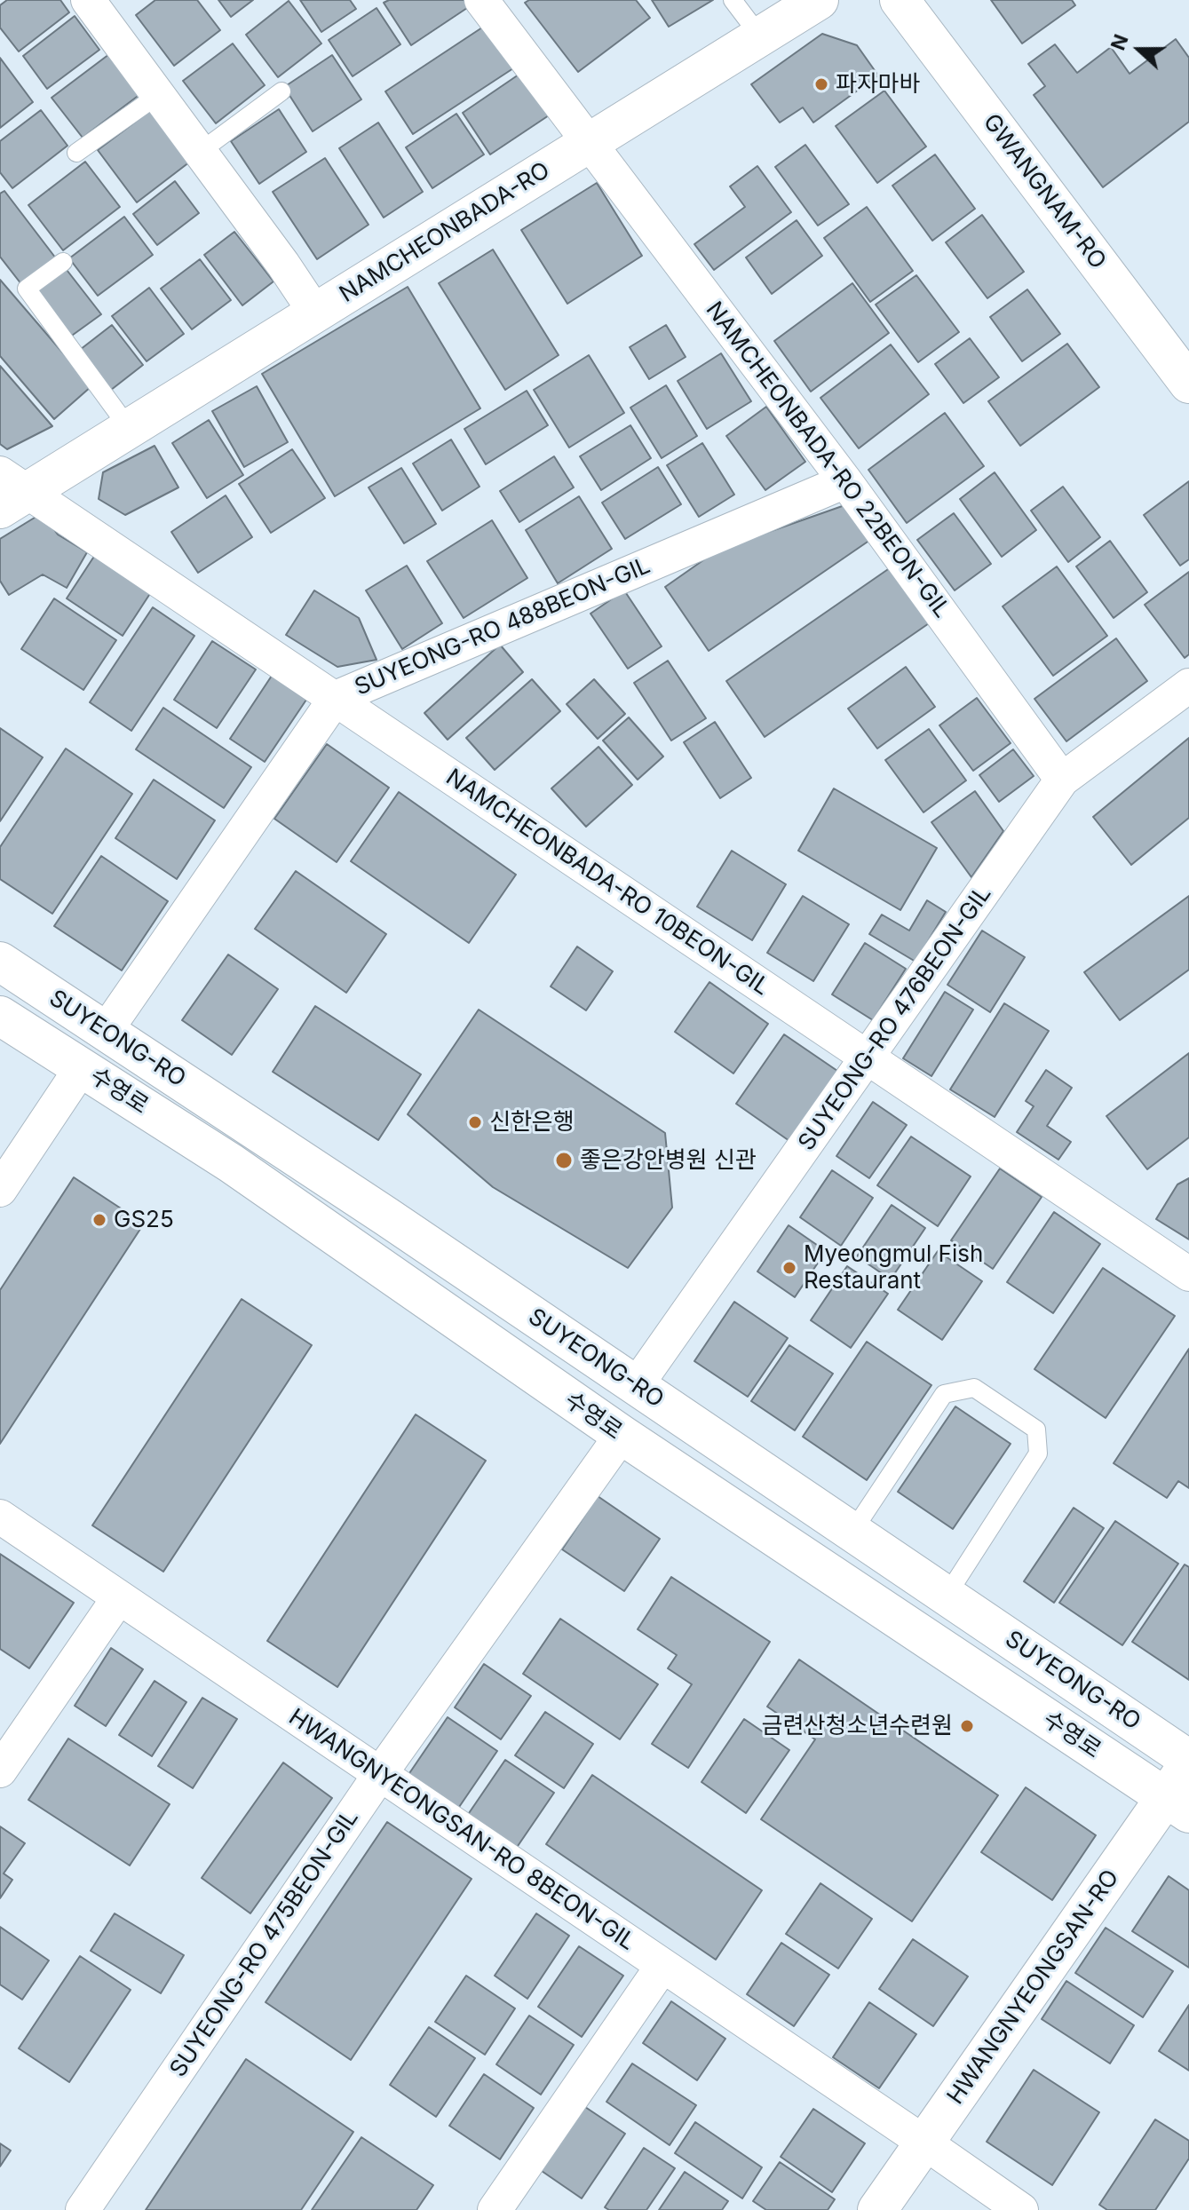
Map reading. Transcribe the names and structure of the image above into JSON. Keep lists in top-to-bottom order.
{
  "streets": {
    "main road": [
      "GWANGNAM-RO",
      "NAMCHEONBADA-RO",
      "SUYEONG-RO",
      "수영로",
      "HWANGNYEONGSAN-RO"
    ],
    "street": [
      "NAMCHEONBADA-RO 22BEON-GIL",
      "SUYEONG-RO 488BEON-GIL",
      "NAMCHEONBADA-RO 10BEON-GIL",
      "SUYEONG-RO 476BEON-GIL",
      "HWANGNYEONGSAN-RO 8BEON-GIL",
      "SUYEONG-RO 475BEON-GIL"
    ]
  },
  "crossings": [
    ["NAMCHEONBADA-RO", "NAMCHEONBADA-RO 22BEON-GIL"],
    ["NAMCHEONBADA-RO", "NAMCHEONBADA-RO 10BEON-GIL"],
    ["NAMCHEONBADA-RO 22BEON-GIL", "SUYEONG-RO 488BEON-GIL"],
    ["NAMCHEONBADA-RO 22BEON-GIL", "SUYEONG-RO 476BEON-GIL"],
    ["SUYEONG-RO 488BEON-GIL", "NAMCHEONBADA-RO 10BEON-GIL"],
    ["SUYEONG-RO 488BEON-GIL", "SUYEONG-RO"],
    ["NAMCHEONBADA-RO 10BEON-GIL", "SUYEONG-RO 476BEON-GIL"],
    ["SUYEONG-RO 476BEON-GIL", "SUYEONG-RO"],
    ["SUYEONG-RO", "HWANGNYEONGSAN-RO"],
    ["수영로", "SUYEONG-RO 475BEON-GIL"],
    ["수영로", "HWANGNYEONGSAN-RO"],
    ["HWANGNYEONGSAN-RO 8BEON-GIL", "SUYEONG-RO 475BEON-GIL"],
    ["HWANGNYEONGSAN-RO 8BEON-GIL", "HWANGNYEONGSAN-RO"]
  ],
  "places": [
    "파자마바",
    "신한은행",
    "좋은강안병원 신관",
    "GS25",
    "Myeongmul Fish Restaurant",
    "금련산청소년수련원"
  ],
  "north": "left"
}
